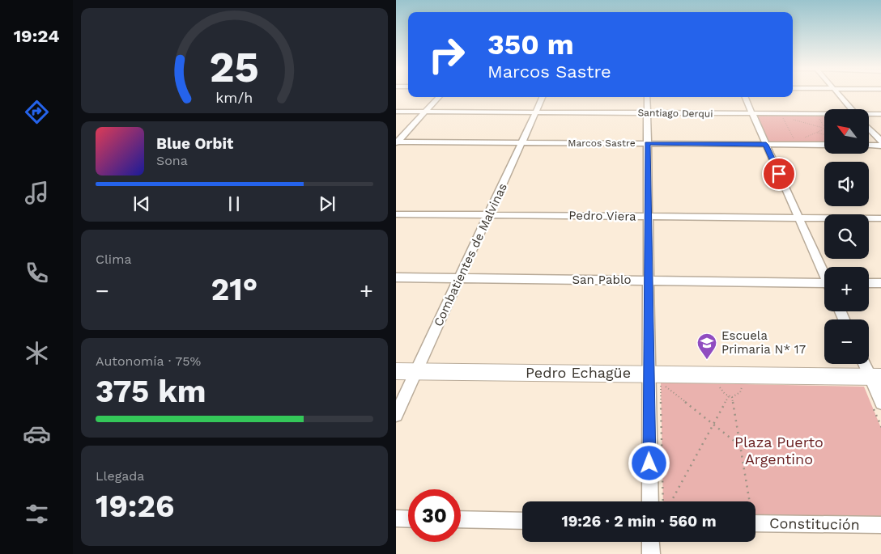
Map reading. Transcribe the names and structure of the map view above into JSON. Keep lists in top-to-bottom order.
{
  "streets": {
    "street": [
      "Santiago Derqui",
      "Marcos Sastre",
      "Pedro Viera",
      "Combatientes de Malvinas",
      "San Pablo",
      "Pedro Echagüe",
      "Constitución"
    ]
  },
  "crossings": [
    ["Santiago Derqui", "Combatientes de Malvinas"],
    ["Marcos Sastre", "Combatientes de Malvinas"],
    ["Pedro Viera", "Combatientes de Malvinas"],
    ["Combatientes de Malvinas", "San Pablo"],
    ["Combatientes de Malvinas", "Pedro Echagüe"]
  ],
  "parks": ["Plaza Puerto Argentino"],
  "places": {
    "school or university": ["Escuela Primaria N* 17"]
  },
  "north": "top left",
  "page": {
    "tabs": "19:24",
    "turn": ["350 m", "Marcos Sastre"],
    "map_buttons": ["+", "−"],
    "song": ["Blue Orbit", "Sona"],
    "tile": [
      "Clima",
      ["Autonomía · 75%", "375 km"],
      ["Llegada", "19:26"]
    ],
    "heat": ["−", "21°", "+"],
    "limit": "30",
    "trip": "19:26 · 2 min · 560 m",
    "gauge": ["25", "km/h"]
  }
}
